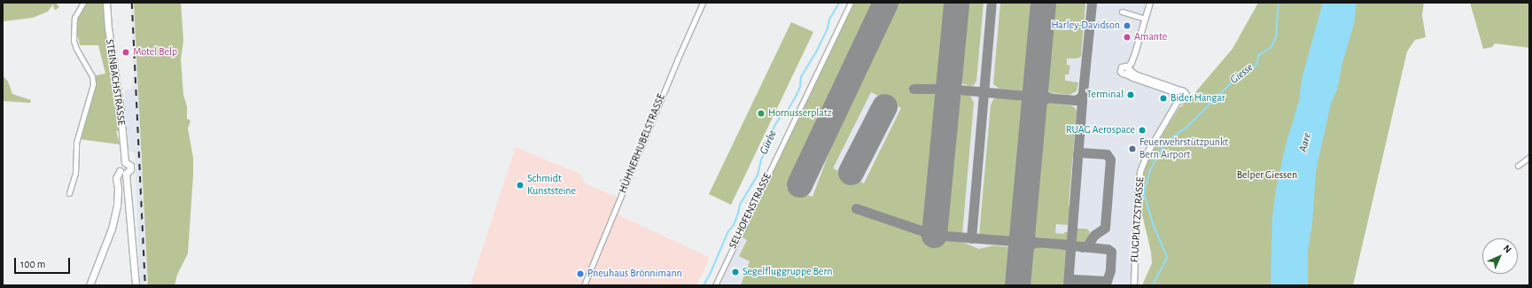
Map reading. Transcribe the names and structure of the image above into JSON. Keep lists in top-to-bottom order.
{
  "streets": {
    "main road": ["STEINBACHSTRASSE"],
    "street": ["HÜHNERHUBELSTRASSE", "SELHOFENSTRASSE", "FLUGPLATZSTRASSE"]
  },
  "water": ["Giesse", "Gürbe", "Aare"],
  "parks": ["Belper Giessen"],
  "places": [
    "Harley-Davidson",
    "Amante",
    "Motel Belp",
    "Terminal",
    "Bider Hangar",
    "Hornusserplatz",
    "RUAG Aerospace",
    "Feuerwehrstützpunkt Bern Airport",
    "Schmidt Kunststeine",
    "Segelfluggruppe Bern",
    "Pneuhaus Brönnimann"
  ],
  "scale_bar": "100 m",
  "north": "top right"
}
